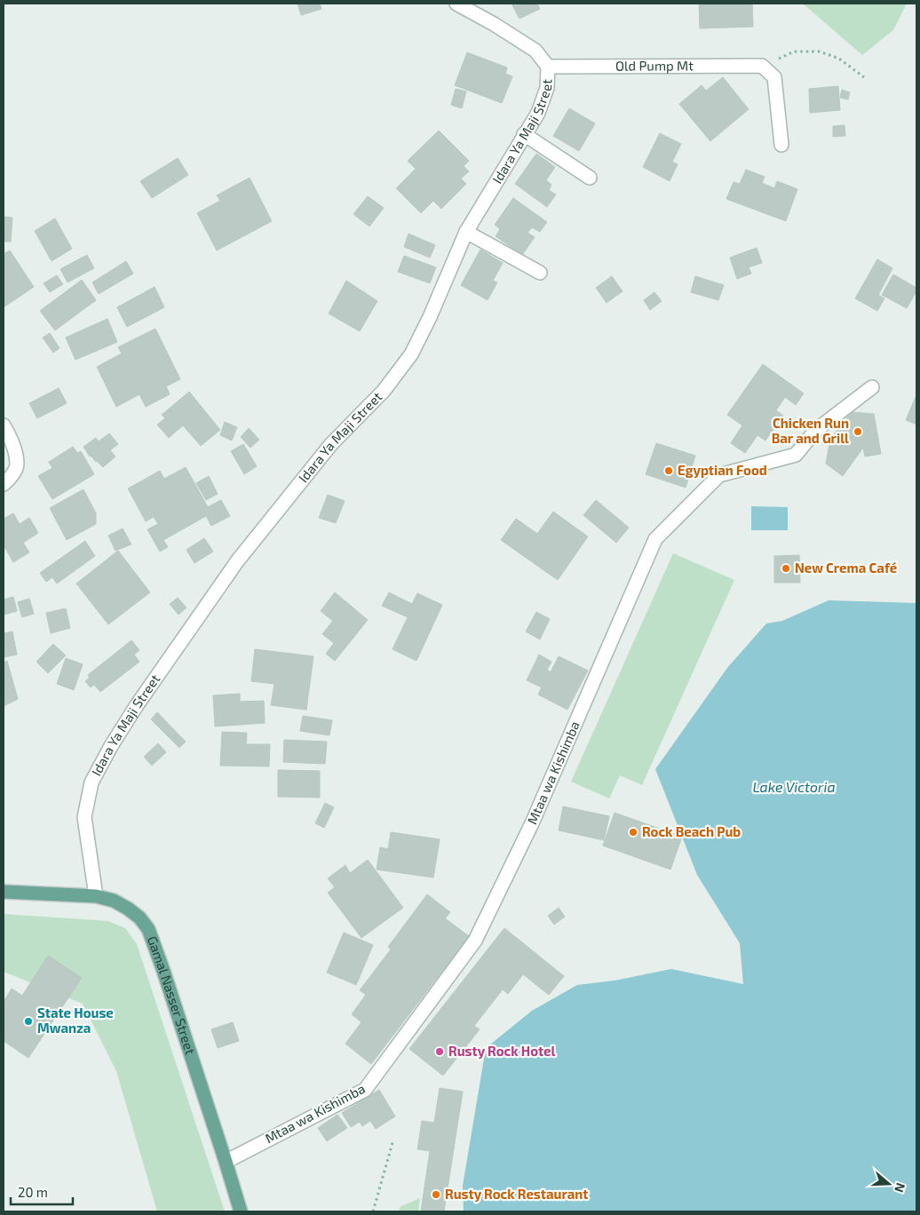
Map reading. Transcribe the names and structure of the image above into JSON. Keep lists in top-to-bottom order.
{
  "streets": {
    "main road": ["Gamal Nasser Street"],
    "street": ["Old Pump Mt", "Idara Ya Maji Street", "Mtaa wa Kishimba"]
  },
  "crossings": [
    ["Old Pump Mt", "Idara Ya Maji Street"],
    ["Idara Ya Maji Street", "Gamal Nasser Street"],
    ["Mtaa wa Kishimba", "Gamal Nasser Street"]
  ],
  "water": ["Lake Victoria"],
  "places": [
    "Chicken Run Bar and Grill",
    "Egyptian Food",
    "New Crema Café",
    "Rock Beach Pub",
    "State House Mwanza",
    "Rusty Rock Hotel",
    "Rusty Rock Restaurant"
  ],
  "scale_bar": "20 m",
  "north": "right"
}
